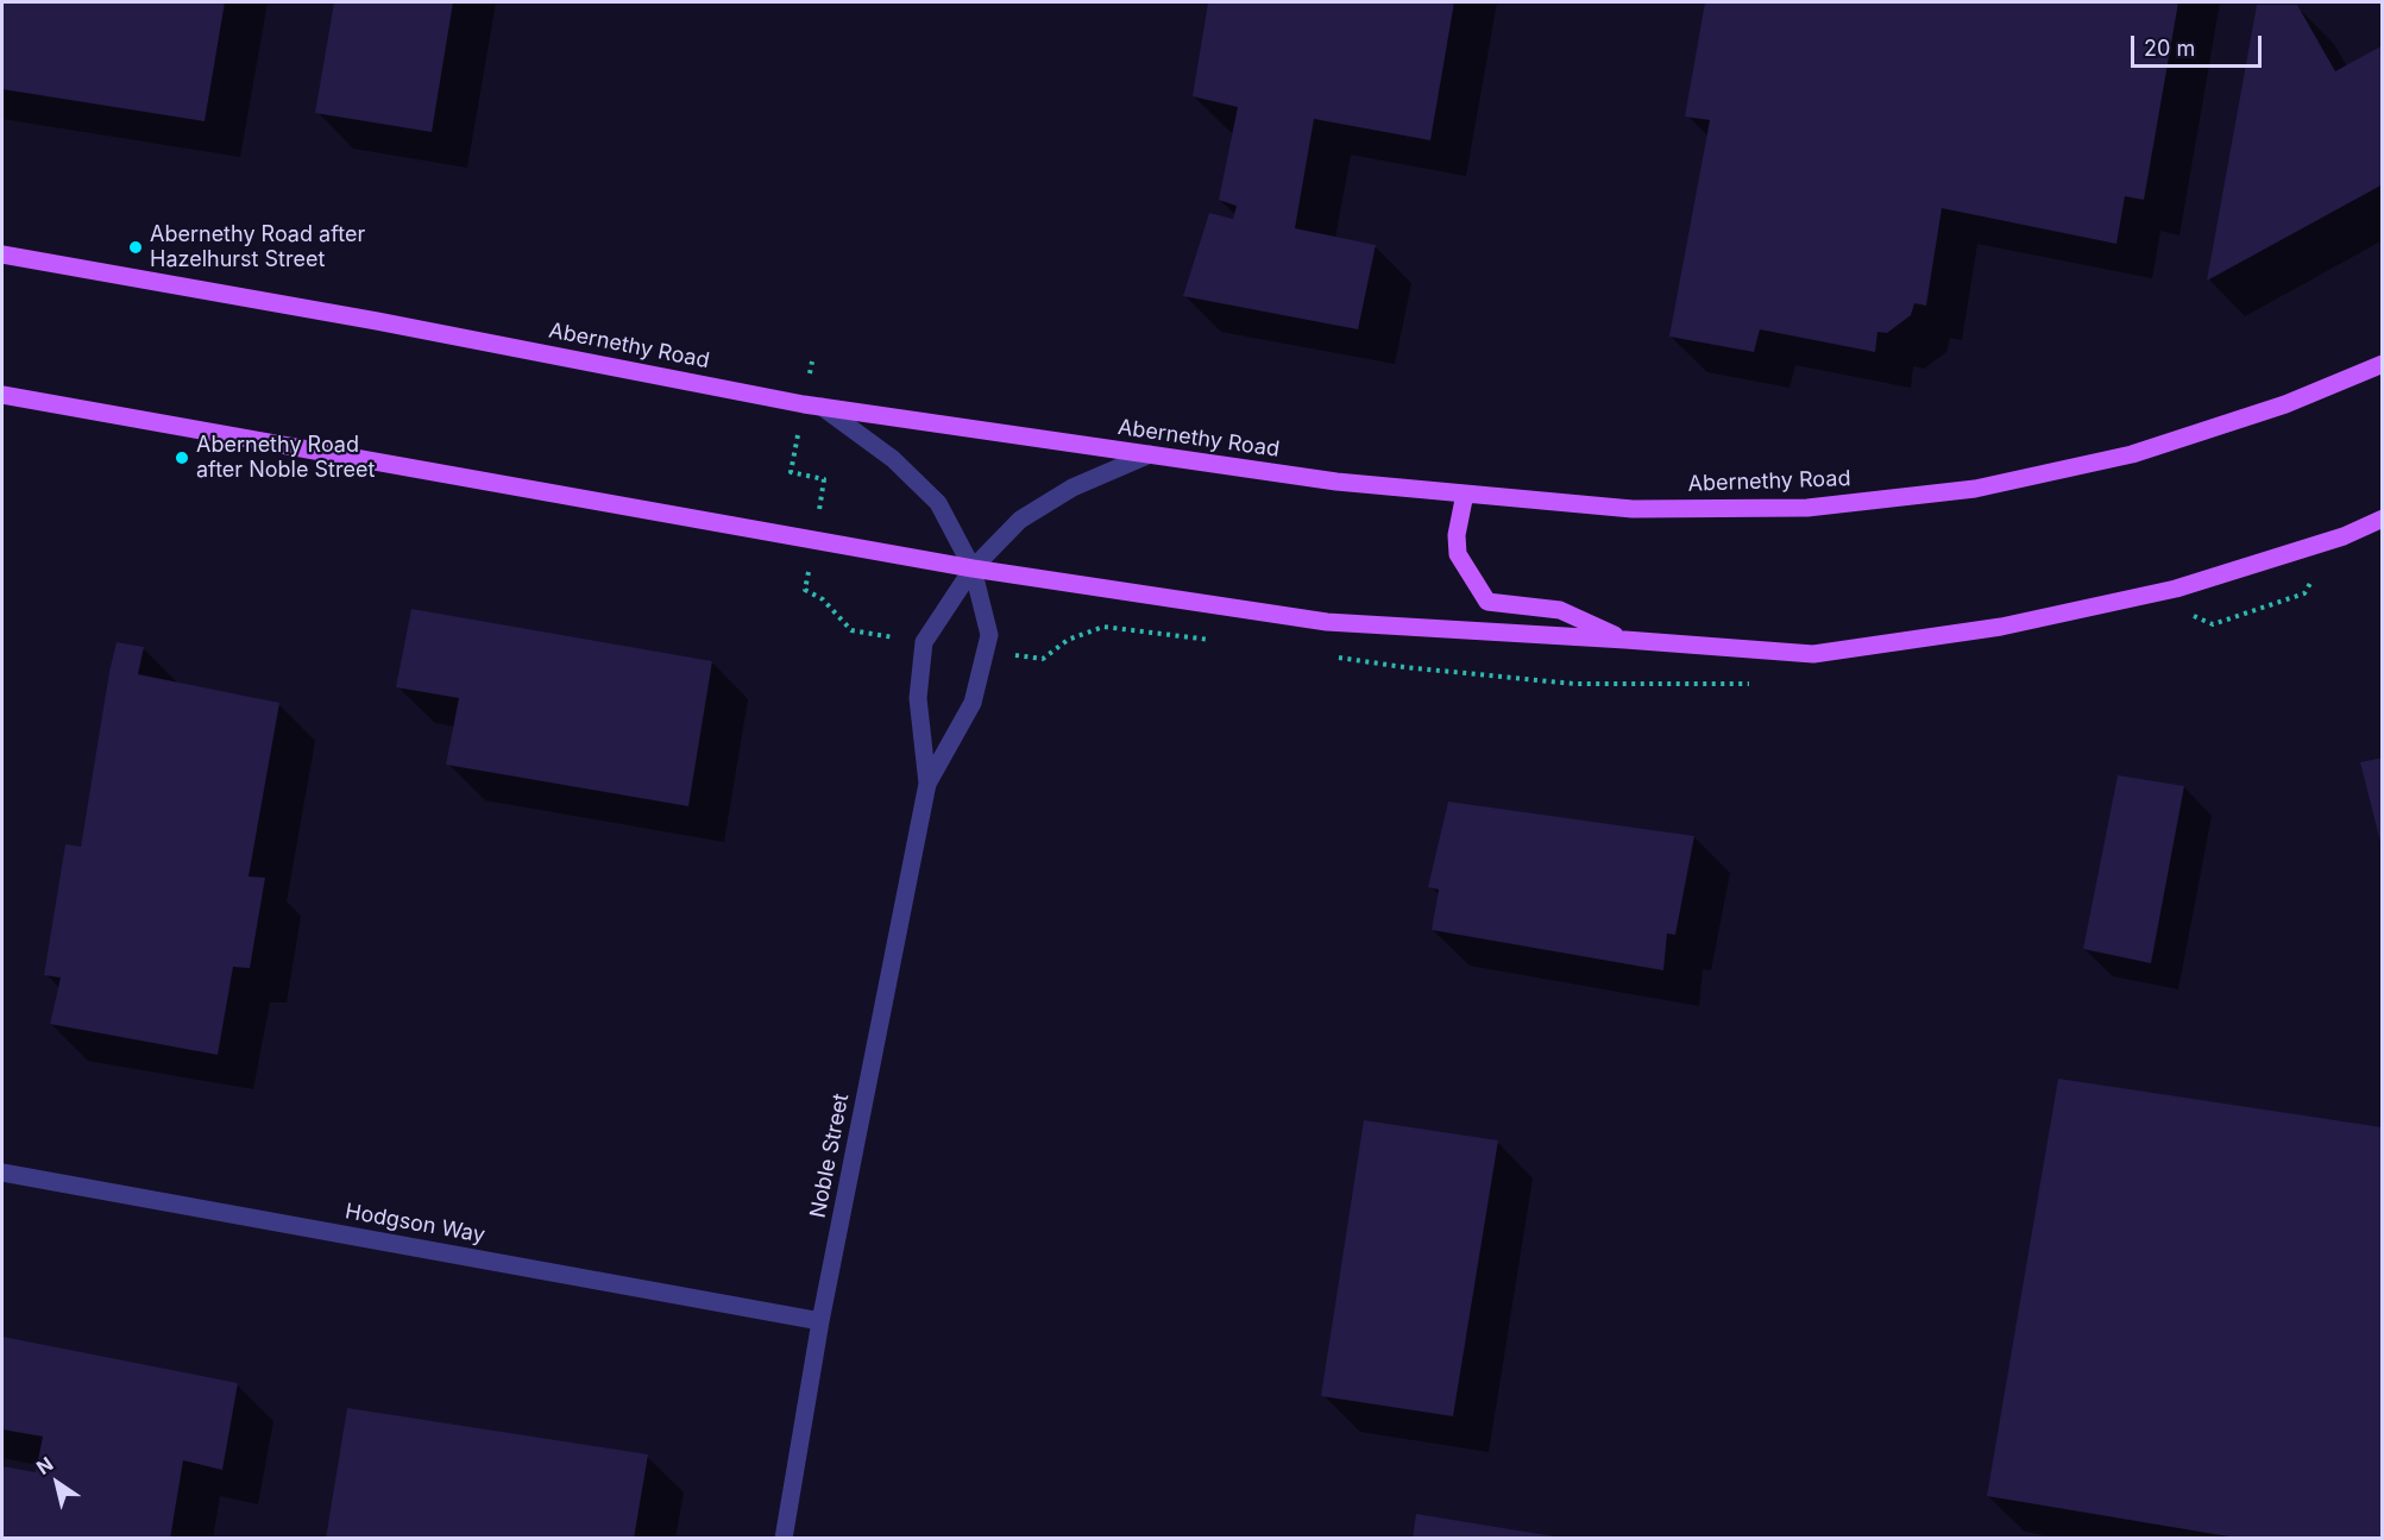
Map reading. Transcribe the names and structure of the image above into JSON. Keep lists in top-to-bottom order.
{
  "streets": {
    "main road": ["Abernethy Road"],
    "street": ["Noble Street", "Hodgson Way"]
  },
  "crossings": [
    ["Abernethy Road", "Noble Street"],
    ["Noble Street", "Hodgson Way"]
  ],
  "places": ["Abernethy Road after Hazelhurst Street", "Abernethy Road after Noble Street"],
  "scale_bar": "20 m",
  "north": "top left"
}
